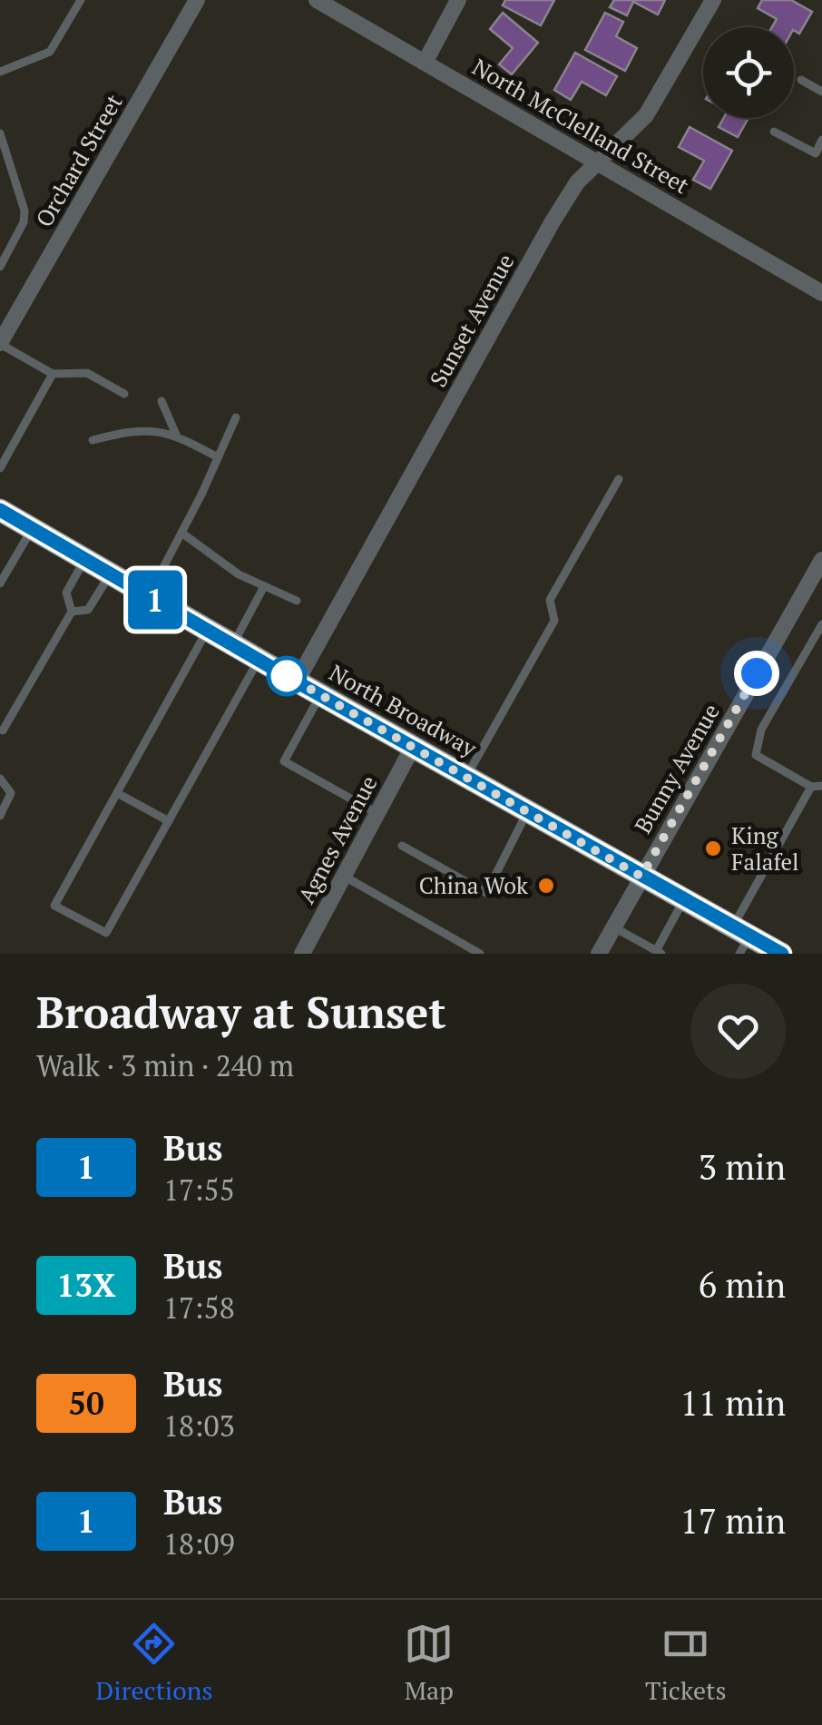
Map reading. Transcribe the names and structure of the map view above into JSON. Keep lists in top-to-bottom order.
{
  "streets": {
    "main road": ["North Broadway"],
    "street": [
      "North McClelland Street",
      "Orchard Street",
      "Sunset Avenue",
      "Bunny Avenue",
      "Agnes Avenue"
    ]
  },
  "crossings": [
    ["North McClelland Street", "Sunset Avenue"],
    ["Sunset Avenue", "North Broadway"],
    ["North Broadway", "Bunny Avenue"],
    ["North Broadway", "Agnes Avenue"]
  ],
  "places": ["King Falafel", "China Wok"],
  "lines": ["bus line 1"],
  "page": {
    "on_map": "1",
    "heading": ["Broadway at Sunset", "Walk · 3 min · 240 m"],
    "list": [
      {
        "mark": "1",
        "name": "Bus",
        "note": "17:55",
        "value": "3 min"
      },
      {
        "mark": "13X",
        "name": "Bus",
        "note": "17:58",
        "value": "6 min"
      },
      {
        "mark": "50",
        "name": "Bus",
        "note": "18:03",
        "value": "11 min"
      },
      {
        "mark": "1",
        "name": "Bus",
        "note": "18:09",
        "value": "17 min"
      }
    ],
    "tabs": ["Directions", "Map", "Tickets"]
  }
}
